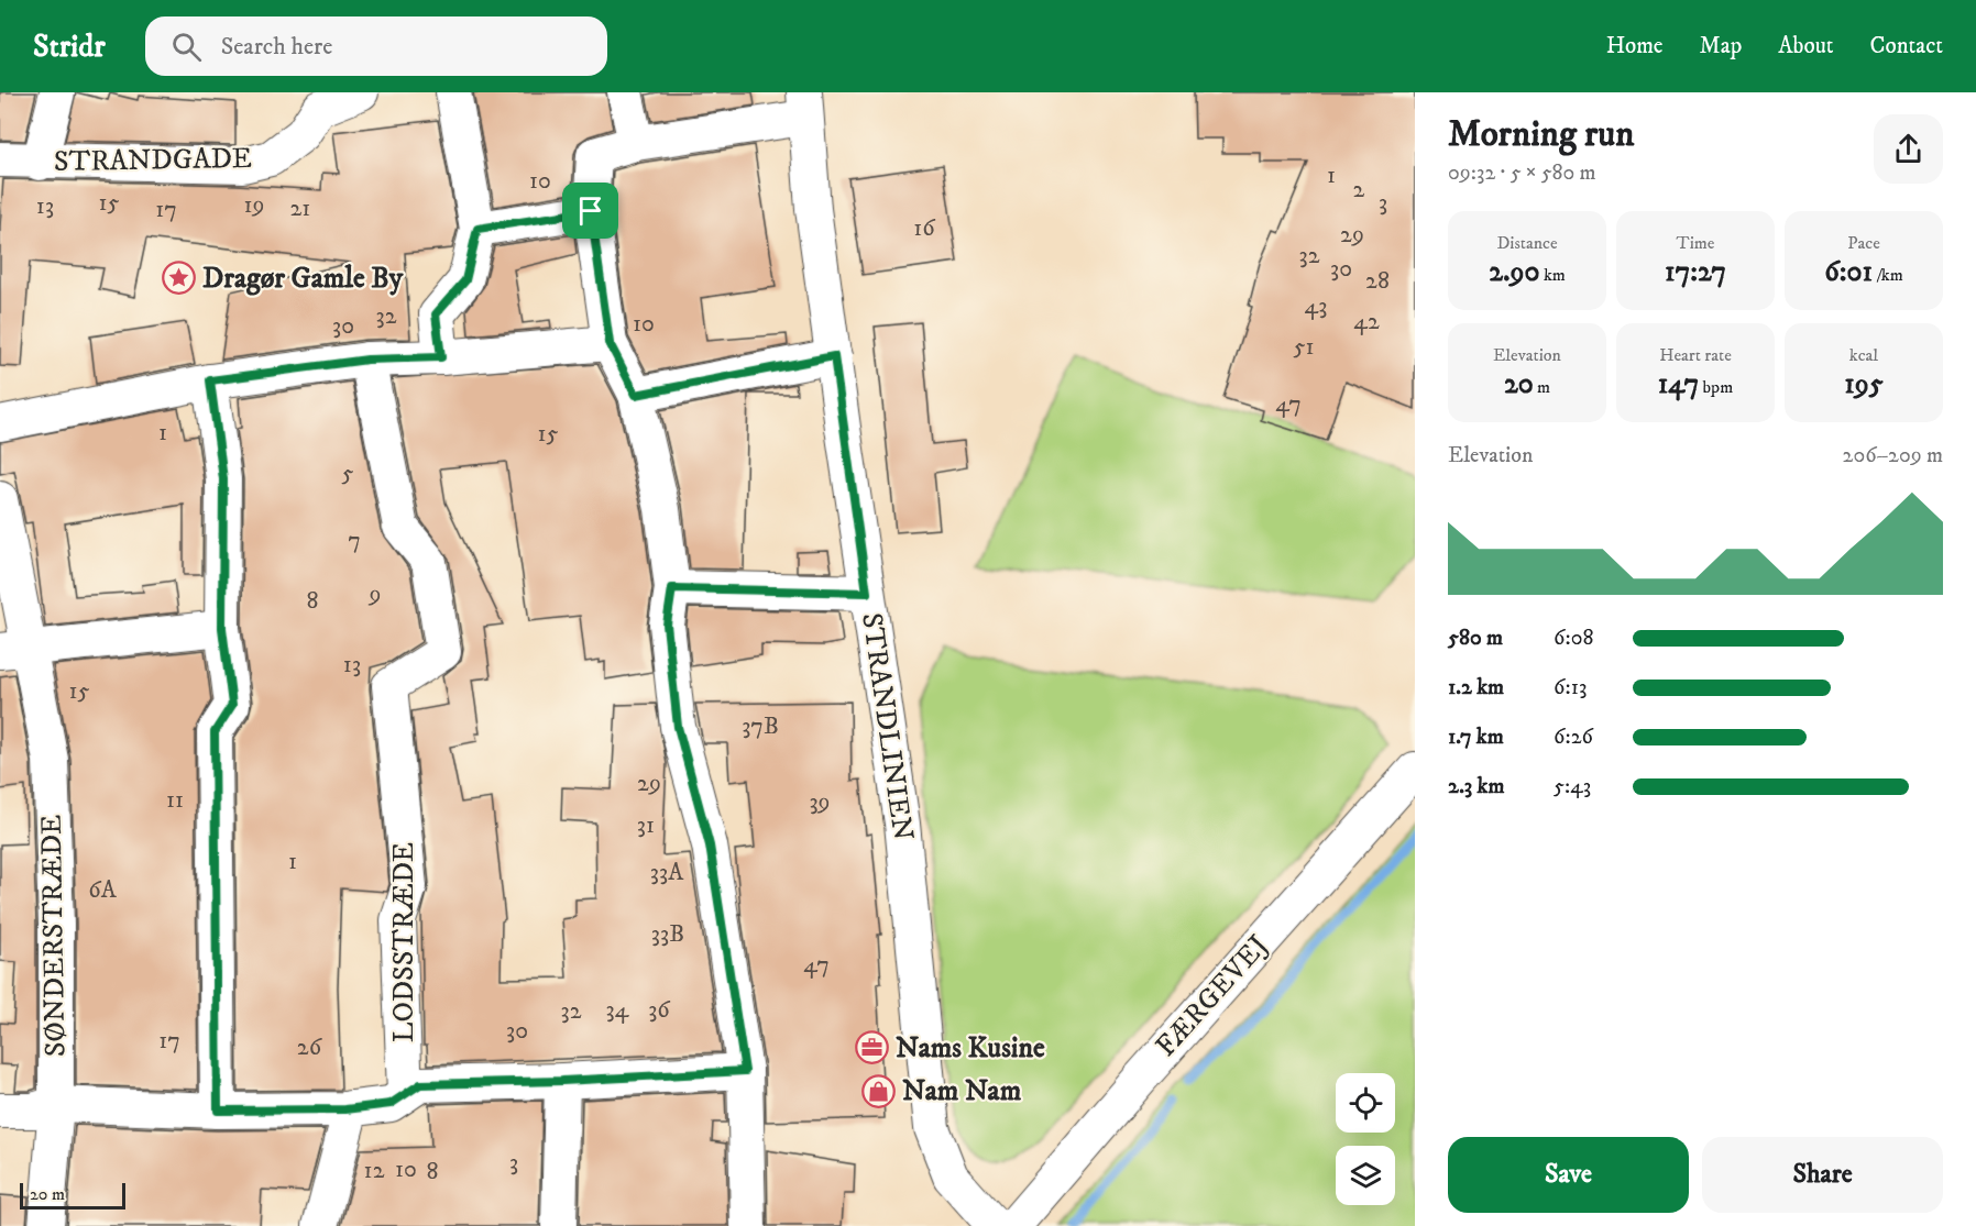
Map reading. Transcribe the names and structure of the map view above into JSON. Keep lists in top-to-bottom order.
{
  "streets": {
    "street": [
      "STRANDGADE",
      "STRANDLINIEN",
      "SØNDERSTRÆDE",
      "LODSSTRÆDE",
      "FÆRGEVEJ"
    ]
  },
  "places": {
    "place": ["Dragør Gamle By"],
    "office": ["Nams Kusine"],
    "shop": ["Nam Nam"]
  },
  "house_numbers": [
    "1",
    "10",
    "2",
    "15",
    "3",
    "19",
    "13",
    "21",
    "17",
    "16",
    "29",
    "32",
    "30",
    "28",
    "43",
    "32",
    "42",
    "10",
    "30",
    "51",
    "47",
    "1",
    "15",
    "5",
    "7",
    "9",
    "8",
    "13",
    "15",
    "37B",
    "29",
    "11",
    "39",
    "31",
    "1",
    "33A",
    "6A",
    "33B",
    "47",
    "34",
    "36",
    "32",
    "30",
    "17",
    "26",
    "3",
    "10",
    "12",
    "8"
  ],
  "scale_bar": "20 m",
  "page": {
    "header": "Stridr",
    "search": "Search here",
    "nav": [
      "Home",
      "Map",
      "About",
      "Contact"
    ],
    "heading": ["Morning run", "09:32 · 5 × 580 m"],
    "stats": [
      ["Distance", "2.90 km"],
      ["Time", "17:27"],
      ["Pace", "6:01 /km"],
      ["Elevation", "20 m"],
      ["Heart rate", "147 bpm"],
      ["kcal", "195"]
    ],
    "chart": ["Elevation", "206–209 m"],
    "list": [
      {
        "name": "580 m",
        "note": "6:08"
      },
      {
        "name": "1.2 km",
        "note": "6:13"
      },
      {
        "name": "1.7 km",
        "note": "6:26"
      },
      {
        "name": "2.3 km",
        "note": "5:43"
      }
    ],
    "buttons": ["Save", "Share"],
    "scale": "20 m"
  }
}
